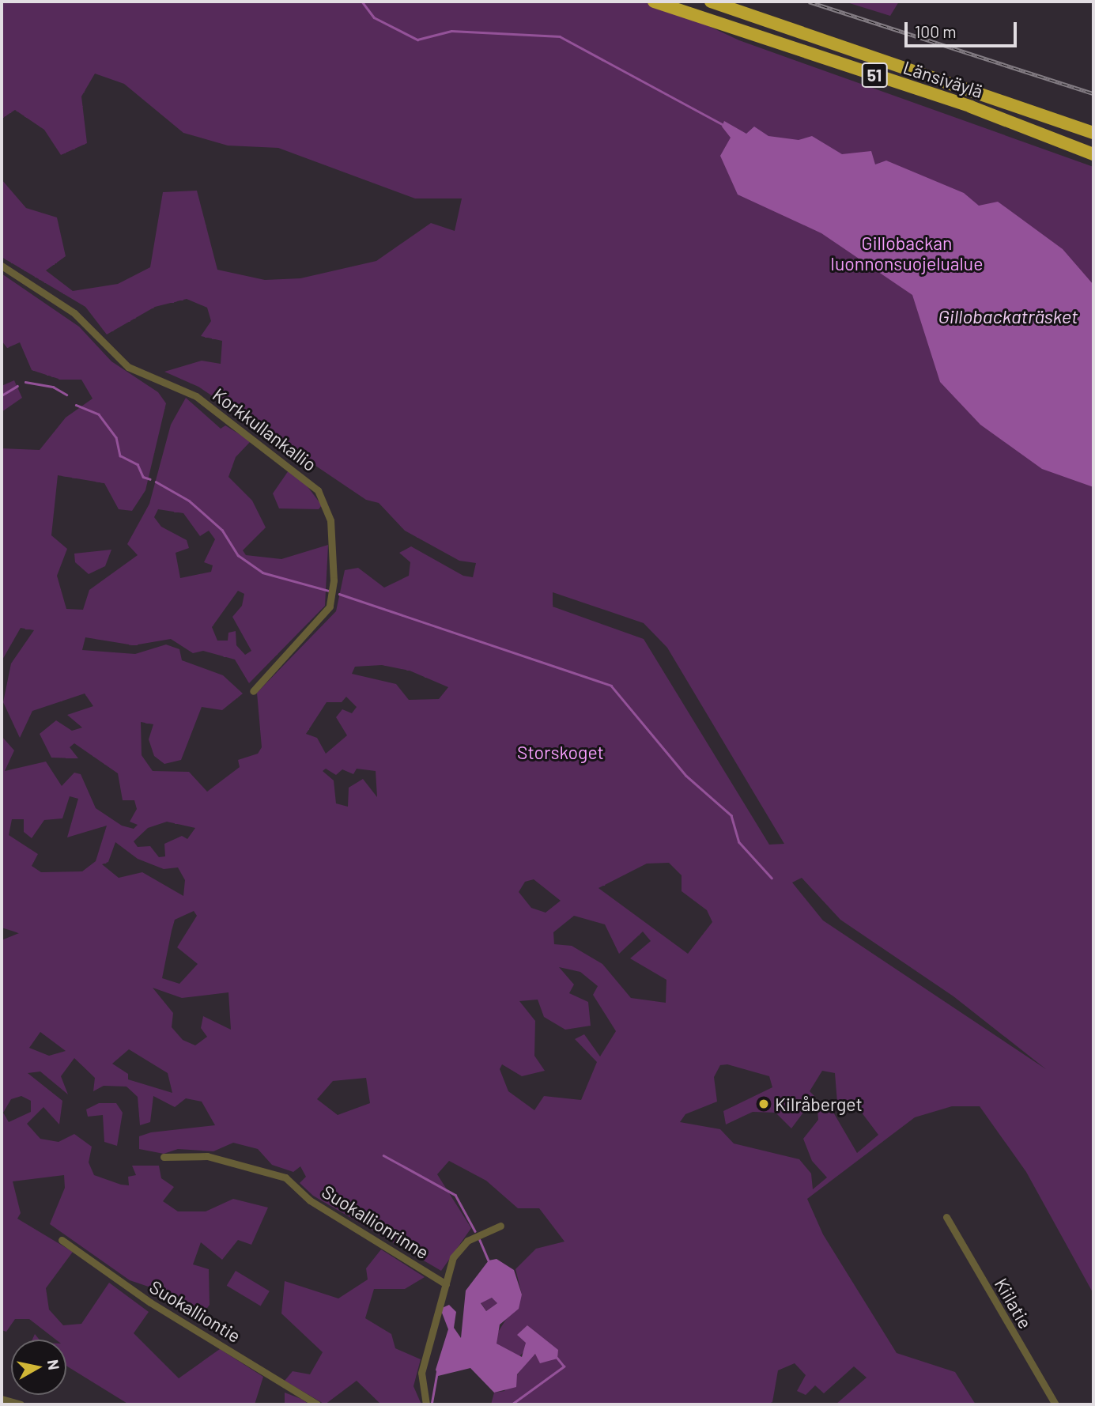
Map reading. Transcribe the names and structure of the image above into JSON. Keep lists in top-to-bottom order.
{
  "streets": {
    "highway": ["51", "Länsiväylä"],
    "street": [
      "Korkkullankallio",
      "Suokallionrinne",
      "Kiilatie",
      "Suokalliontie"
    ]
  },
  "water": ["Gillobackaträsket"],
  "parks": ["Gillobackan luonnonsuojelualue", "Storskoget"],
  "places": ["Kilråberget"],
  "scale_bar": "100 m",
  "north": "right"
}
